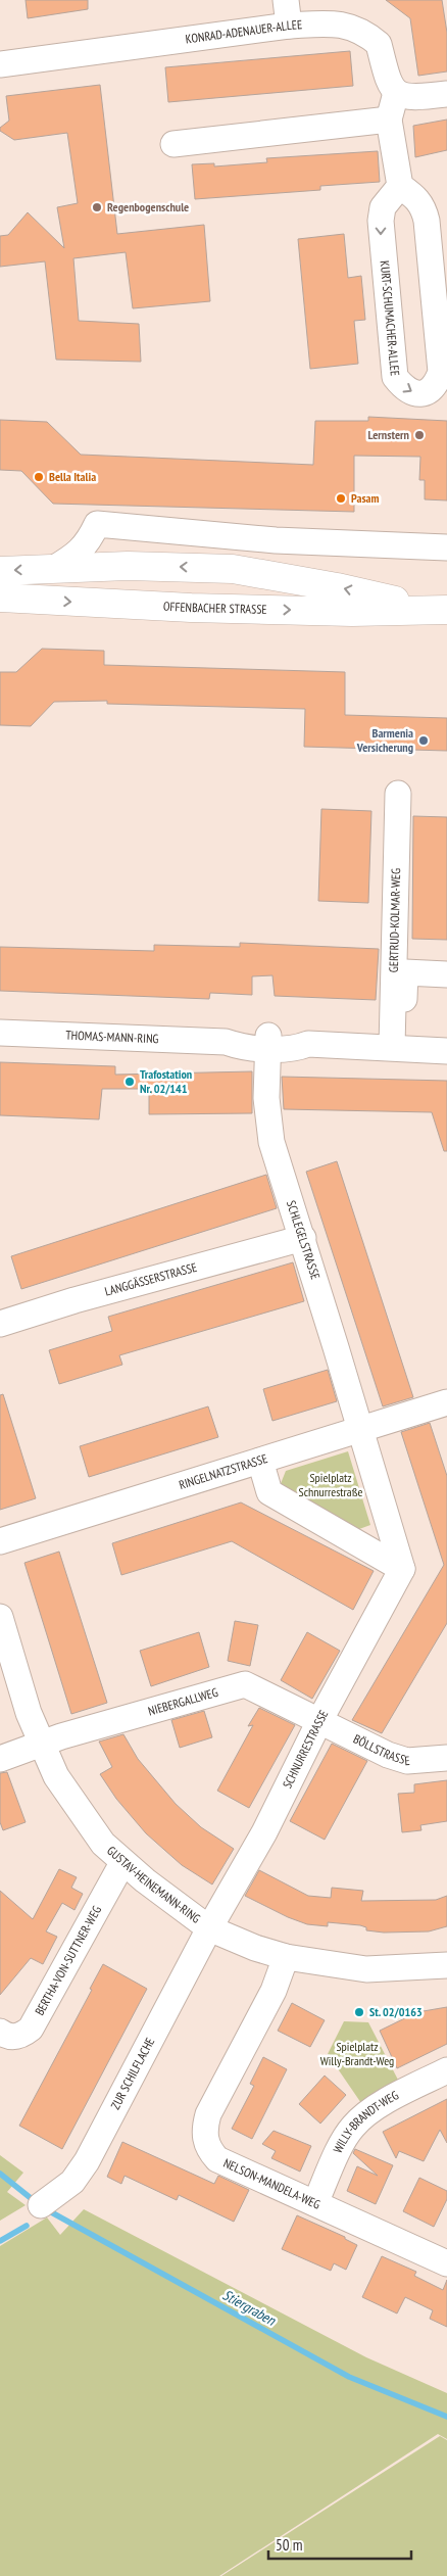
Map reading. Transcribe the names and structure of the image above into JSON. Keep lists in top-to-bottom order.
{
  "streets": {
    "main road": ["OFFENBACHER STRASSE"],
    "street": [
      "KONRAD-ADENAUER-ALLEE",
      "KURT-SCHUMACHER-ALLEE",
      "GERTRUD-KOLMAR-WEG",
      "THOMAS-MANN-RING",
      "SCHLEGELSTRASSE",
      "LANGGÄSSERSTRASSE",
      "RINGELNATZSTRASSE",
      "NIEBERGALLWEG",
      "BÖLLSTRASSE",
      "SCHNURRESTRASSE",
      "GUSTAV-HEINEMANN-RING",
      "BERTHA-VON-SUTTNER-WEG",
      "ZUR SCHILFLACHE",
      "WILLY-BRANDT-WEG",
      "NELSON-MANDELA-WEG"
    ]
  },
  "crossings": [
    ["GERTRUD-KOLMAR-WEG", "THOMAS-MANN-RING"],
    ["THOMAS-MANN-RING", "SCHLEGELSTRASSE"],
    ["SCHLEGELSTRASSE", "LANGGÄSSERSTRASSE"],
    ["SCHLEGELSTRASSE", "RINGELNATZSTRASSE"],
    ["NIEBERGALLWEG", "BÖLLSTRASSE"],
    ["NIEBERGALLWEG", "SCHNURRESTRASSE"],
    ["NIEBERGALLWEG", "GUSTAV-HEINEMANN-RING"],
    ["BÖLLSTRASSE", "SCHNURRESTRASSE"],
    ["SCHNURRESTRASSE", "GUSTAV-HEINEMANN-RING"],
    ["SCHNURRESTRASSE", "ZUR SCHILFLACHE"],
    ["GUSTAV-HEINEMANN-RING", "BERTHA-VON-SUTTNER-WEG"],
    ["GUSTAV-HEINEMANN-RING", "ZUR SCHILFLACHE"],
    ["GUSTAV-HEINEMANN-RING", "NELSON-MANDELA-WEG"],
    ["WILLY-BRANDT-WEG", "NELSON-MANDELA-WEG"]
  ],
  "water": ["Stiergraben"],
  "parks": ["Spielplatz Schnurrestraße", "Spielplatz Willy-Brandt-Weg"],
  "places": [
    "Regenbogenschule",
    "Lernstern",
    "Bella Italia",
    "Pasam",
    "Barmenia Versicherung",
    "Trafostation Nr. 02/141",
    "St. 02/0163"
  ],
  "scale_bar": "50 m"
}
